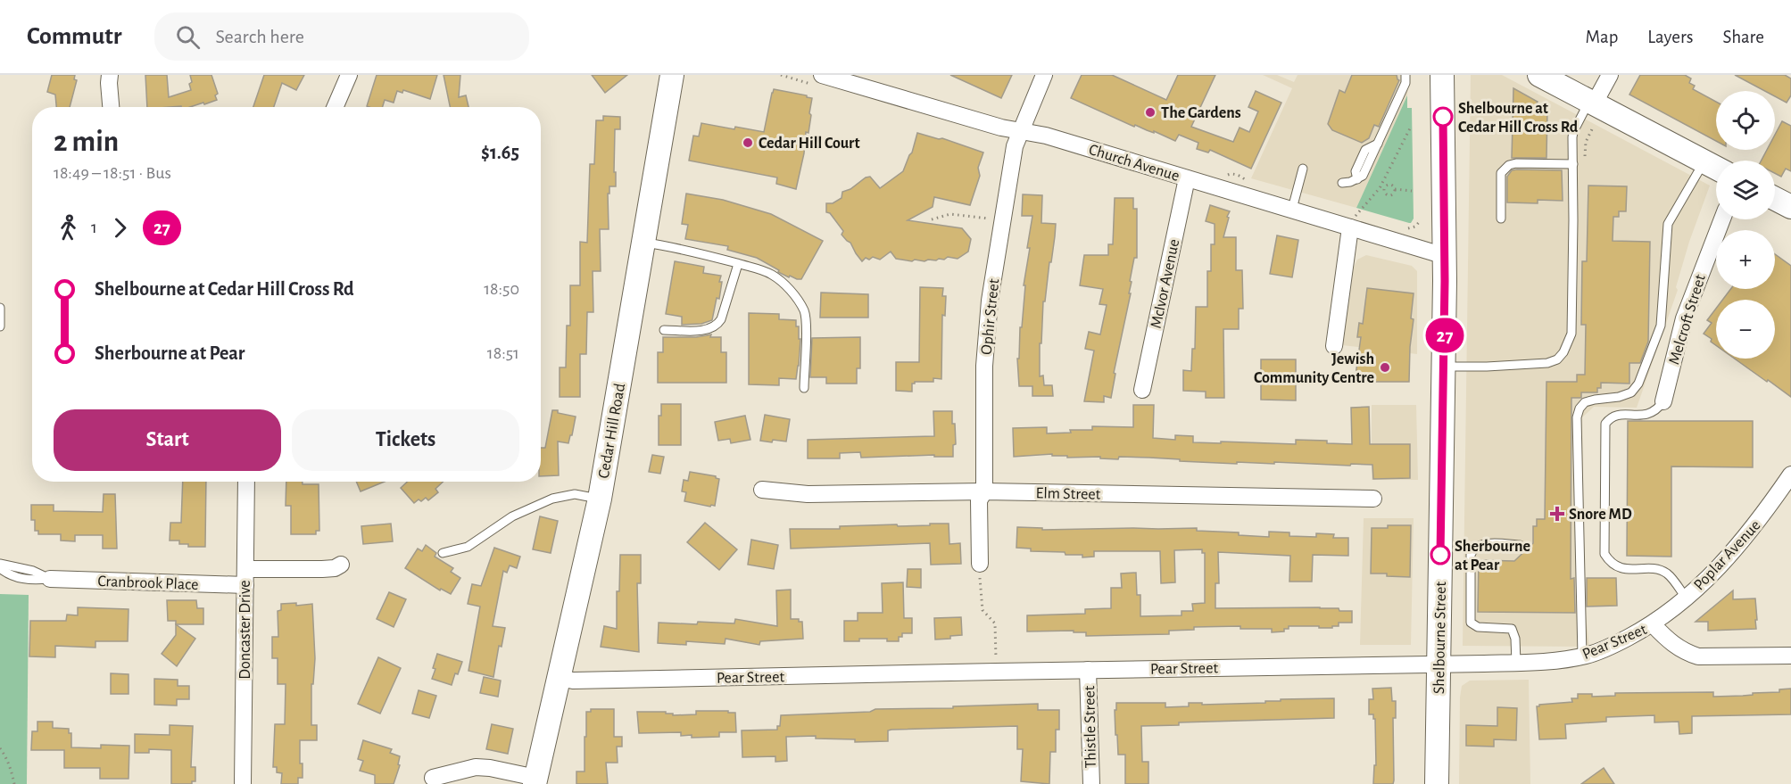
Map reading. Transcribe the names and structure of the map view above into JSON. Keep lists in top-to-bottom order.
{
  "streets": {
    "main road": ["Cedar Hill Road", "Shelbourne Street"],
    "street": [
      "Church Avenue",
      "McIvor Avenue",
      "Ophir Street",
      "Melcroft Street",
      "Elm Street",
      "Poplar Avenue",
      "Cranbrook Place",
      "Doncaster Drive",
      "Pear Street",
      "Thistle Street"
    ]
  },
  "crossings": [
    ["Church Avenue", "McIvor Avenue"],
    ["Church Avenue", "Ophir Street"],
    ["Church Avenue", "Shelbourne Street"],
    ["Ophir Street", "Elm Street"],
    ["Cedar Hill Road", "Pear Street"],
    ["Poplar Avenue", "Pear Street"],
    ["Cranbrook Place", "Doncaster Drive"],
    ["Shelbourne Street", "Pear Street"],
    ["Pear Street", "Thistle Street"]
  ],
  "places": {
    "other": [
      "The Gardens",
      "Shelbourne at Cedar Hill Cross Rd",
      "Cedar Hill Court",
      "Jewish Community Centre",
      "Sherbourne at Pear"
    ],
    "health": ["Snore MD"]
  },
  "lines": ["bus line 27"],
  "page": {
    "header": "Commutr",
    "search": "Search here",
    "nav": ["Map", "Layers", "Share"],
    "on_map": "27",
    "map_buttons": ["+", "−"],
    "heading": ["2 min", "18:49 – 18:51 · Bus", "$1.65"],
    "legs": ["1", "27"],
    "list": [
      {
        "name": "Shelbourne at Cedar Hill Cross Rd",
        "value": "18:50"
      },
      {
        "name": "Sherbourne at Pear",
        "value": "18:51"
      }
    ],
    "buttons": ["Start", "Tickets"]
  }
}
